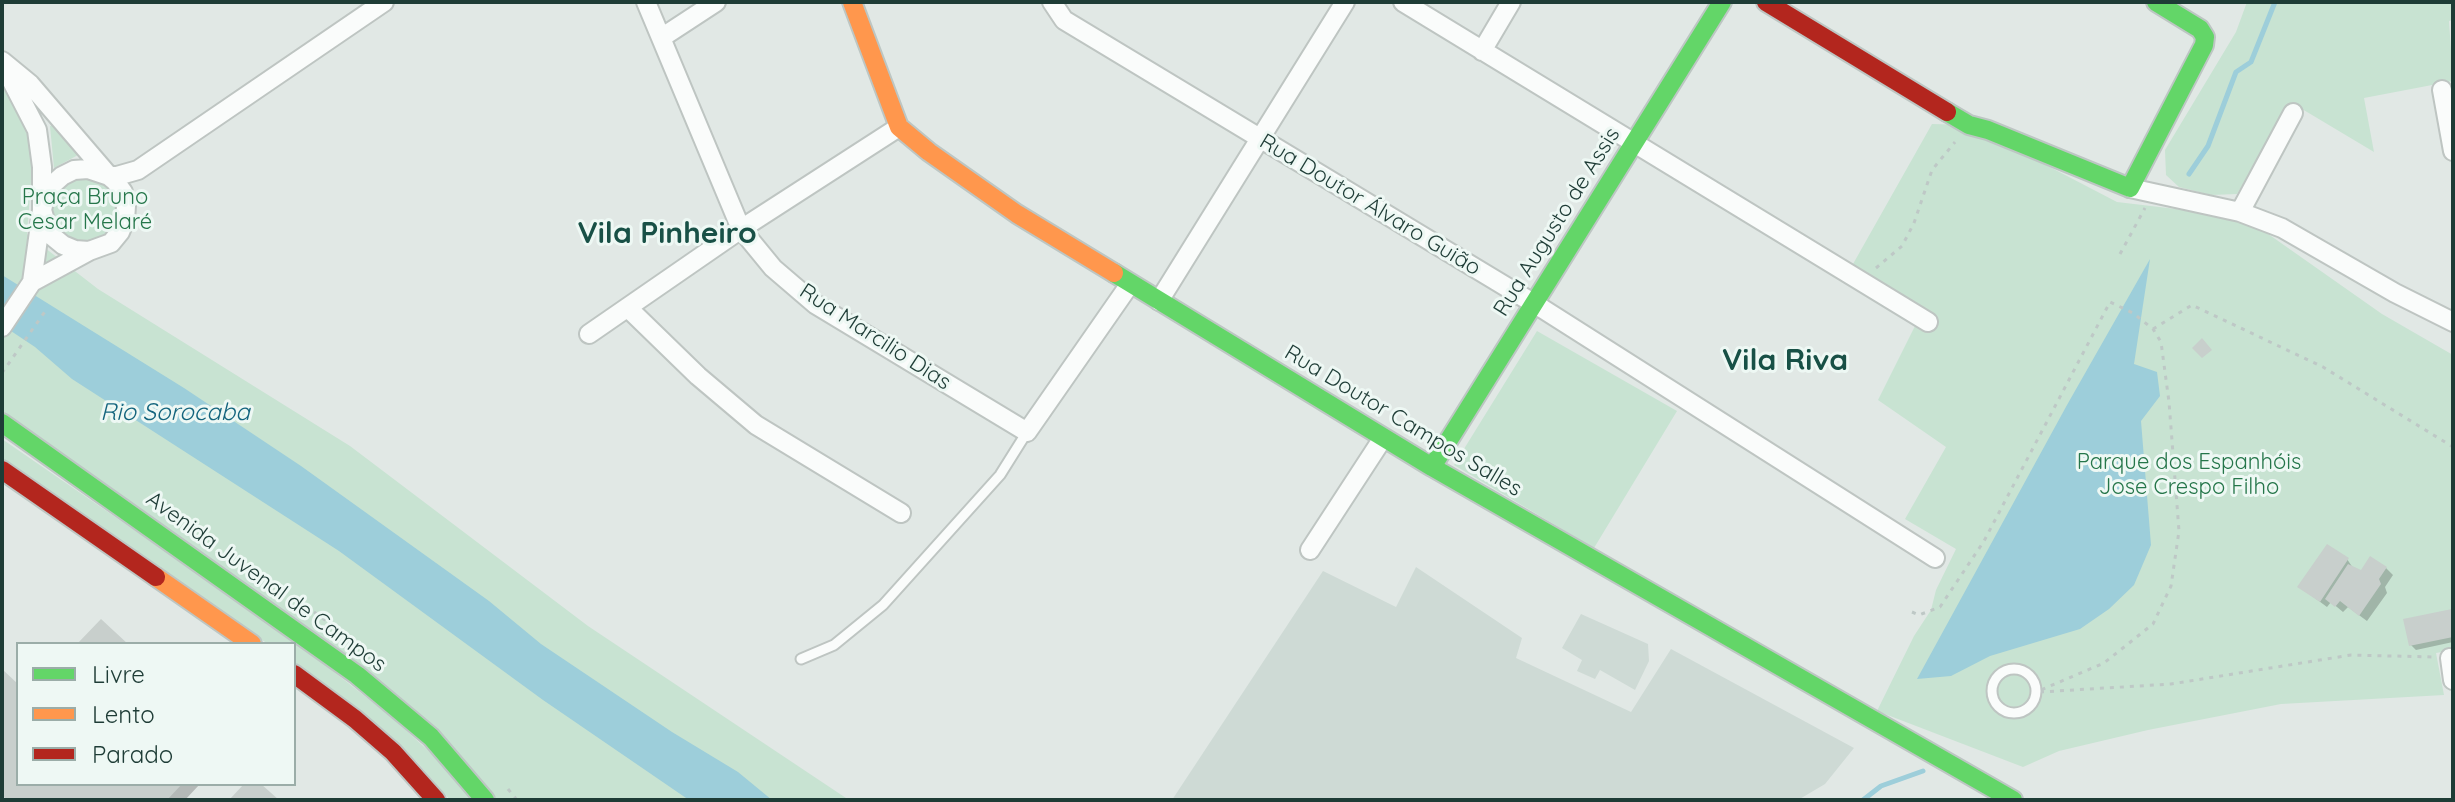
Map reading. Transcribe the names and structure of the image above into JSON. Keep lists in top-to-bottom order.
{
  "streets": {
    "main road": ["Rua Augusto de Assis", "Rua Doutor Campos Salles", "Avenida Juvenal de Campos"],
    "street": ["Rua Doutor Álvaro Guião", "Rua Marcilio Dias"]
  },
  "crossings": [
    ["Rua Doutor Álvaro Guião", "Rua Augusto de Assis"],
    ["Rua Augusto de Assis", "Rua Doutor Campos Salles"]
  ],
  "districts": ["Vila Pinheiro", "Vila Riva"],
  "water": ["Rio Sorocaba"],
  "parks": ["Praça Bruno Cesar Melaré", "Parque dos Espanhóis Jose Crespo Filho"],
  "legend": ["Livre", "Lento", "Parado"]
}
